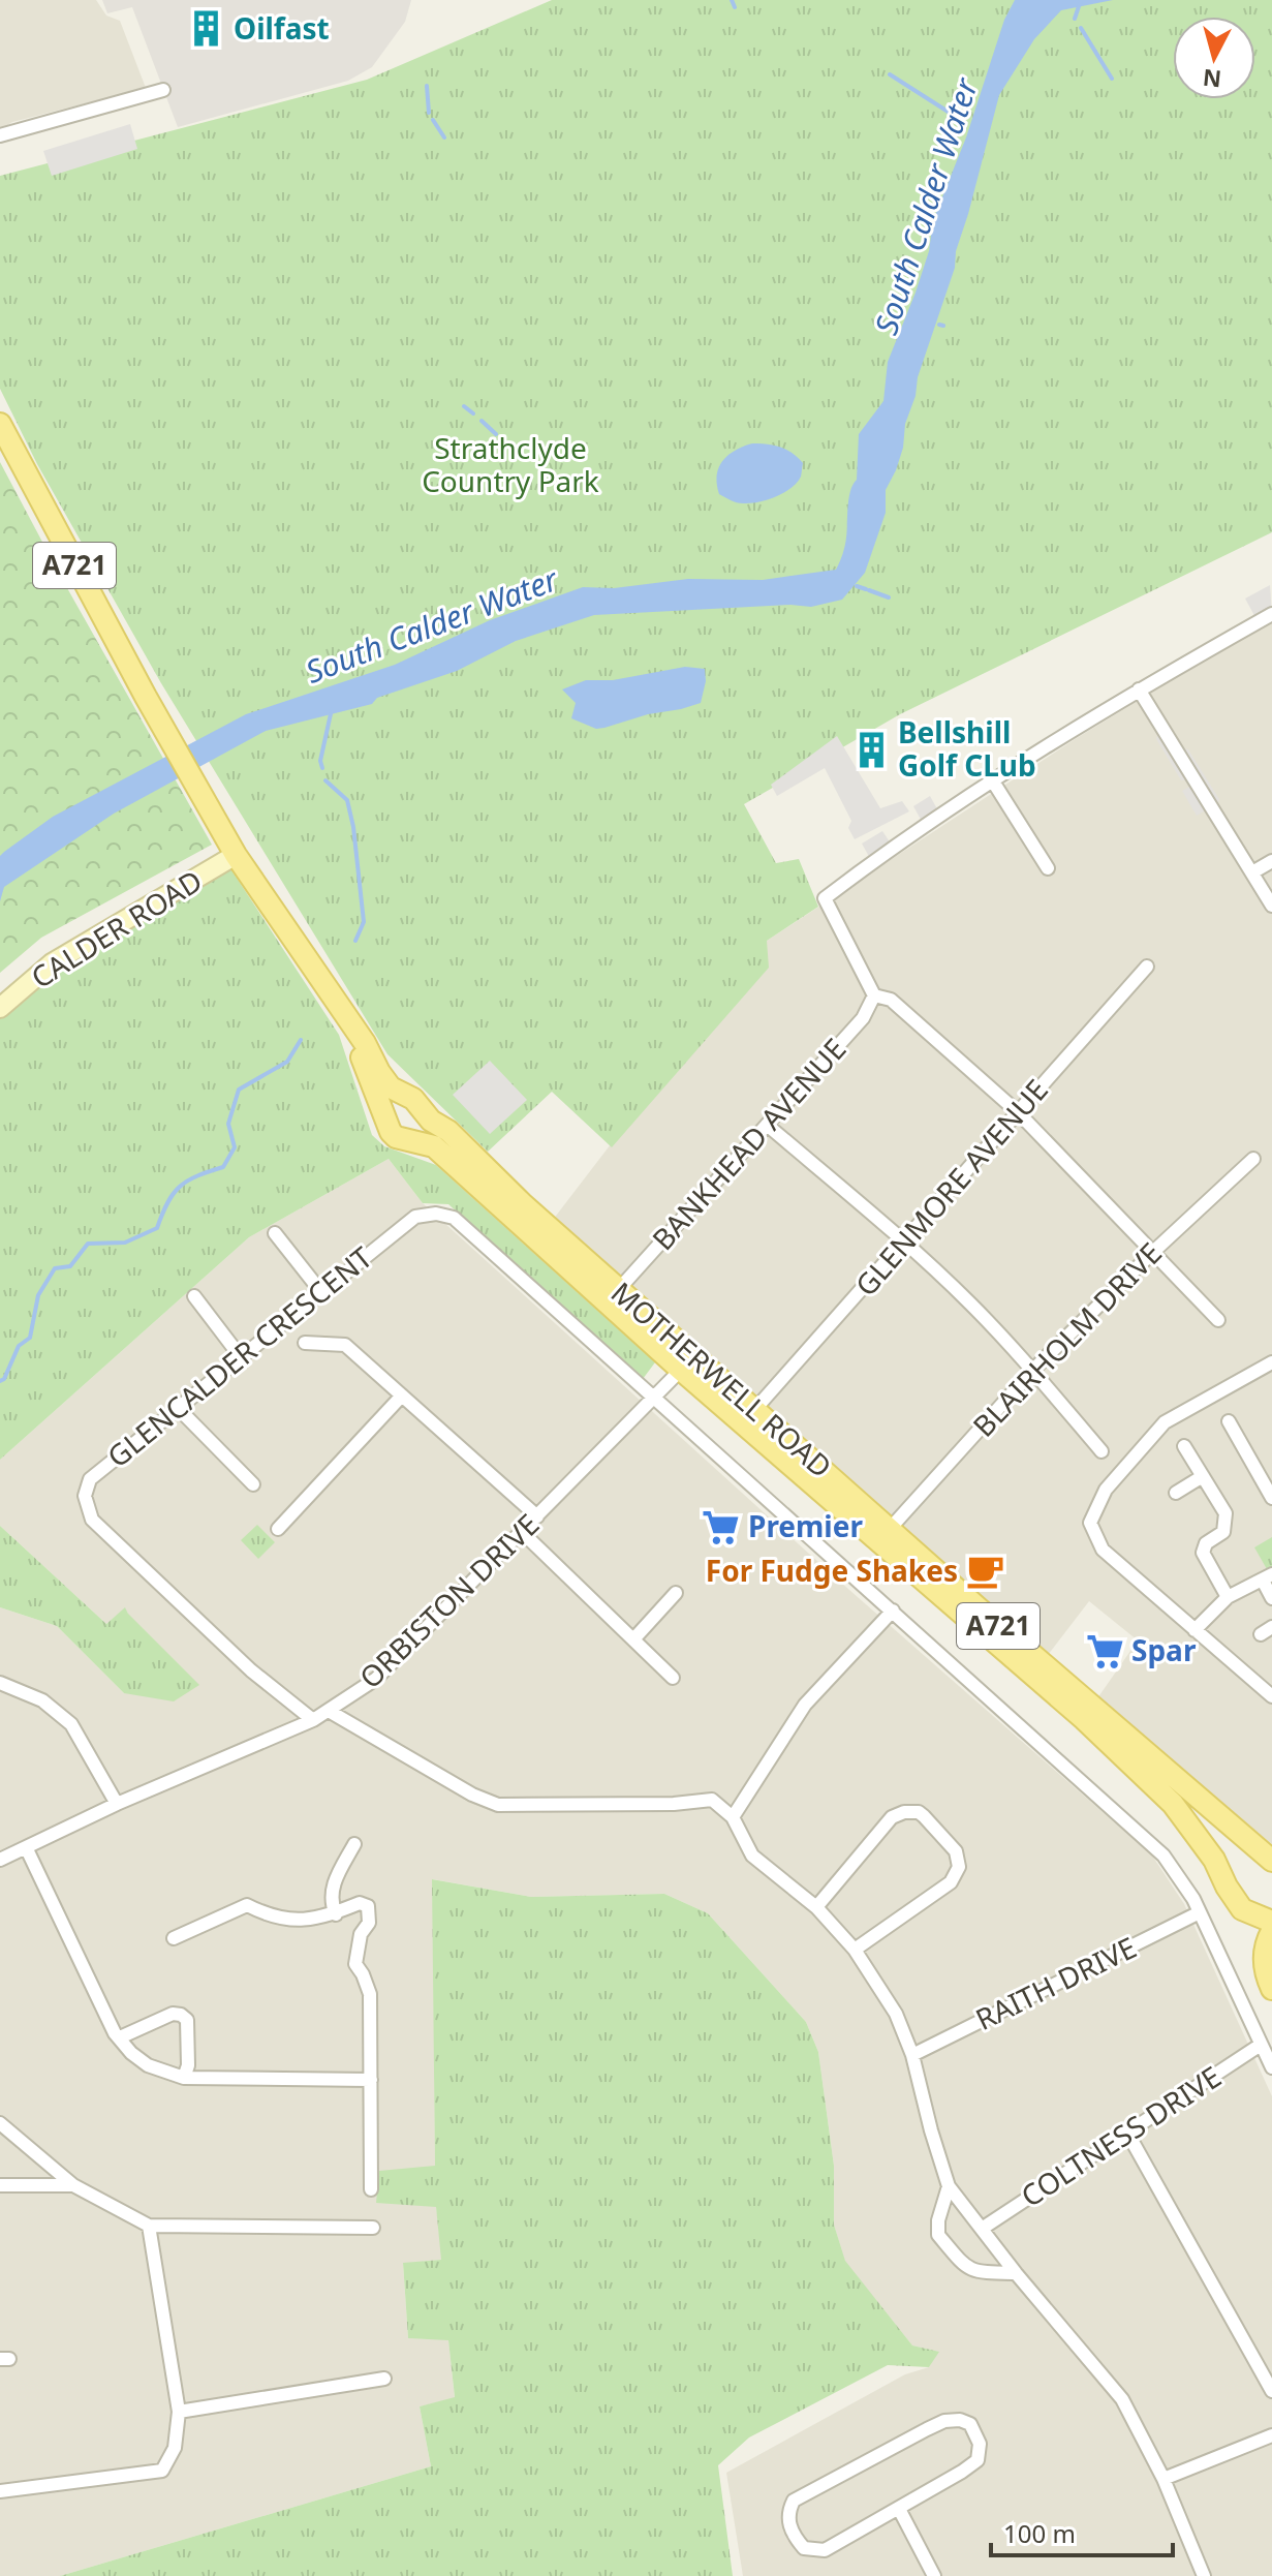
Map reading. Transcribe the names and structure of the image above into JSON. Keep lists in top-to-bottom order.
{
  "streets": {
    "main road": ["A721", "MOTHERWELL ROAD"],
    "street": [
      "CALDER ROAD",
      "BANKHEAD AVENUE",
      "GLENMORE AVENUE",
      "BLAIRHOLM DRIVE",
      "GLENCALDER CRESCENT",
      "ORBISTON DRIVE",
      "RAITH DRIVE",
      "COLTNESS DRIVE"
    ]
  },
  "crossings": [
    ["A721", "CALDER ROAD"],
    ["A721", "MOTHERWELL ROAD"],
    ["BANKHEAD AVENUE", "MOTHERWELL ROAD"],
    ["GLENMORE AVENUE", "MOTHERWELL ROAD"],
    ["BLAIRHOLM DRIVE", "MOTHERWELL ROAD"],
    ["GLENCALDER CRESCENT", "MOTHERWELL ROAD"],
    ["GLENCALDER CRESCENT", "ORBISTON DRIVE"],
    ["MOTHERWELL ROAD", "ORBISTON DRIVE"],
    ["MOTHERWELL ROAD", "RAITH DRIVE"],
    ["MOTHERWELL ROAD", "COLTNESS DRIVE"]
  ],
  "water": ["South Calder Water"],
  "parks": ["Strathclyde Country Park"],
  "places": {
    "building": ["Oilfast", "Bellshill Golf CLub"],
    "supermarket": ["Premier", "Spar"],
    "cafe": ["For Fudge Shakes"]
  },
  "scale_bar": "100 m",
  "north": "bottom"
}
